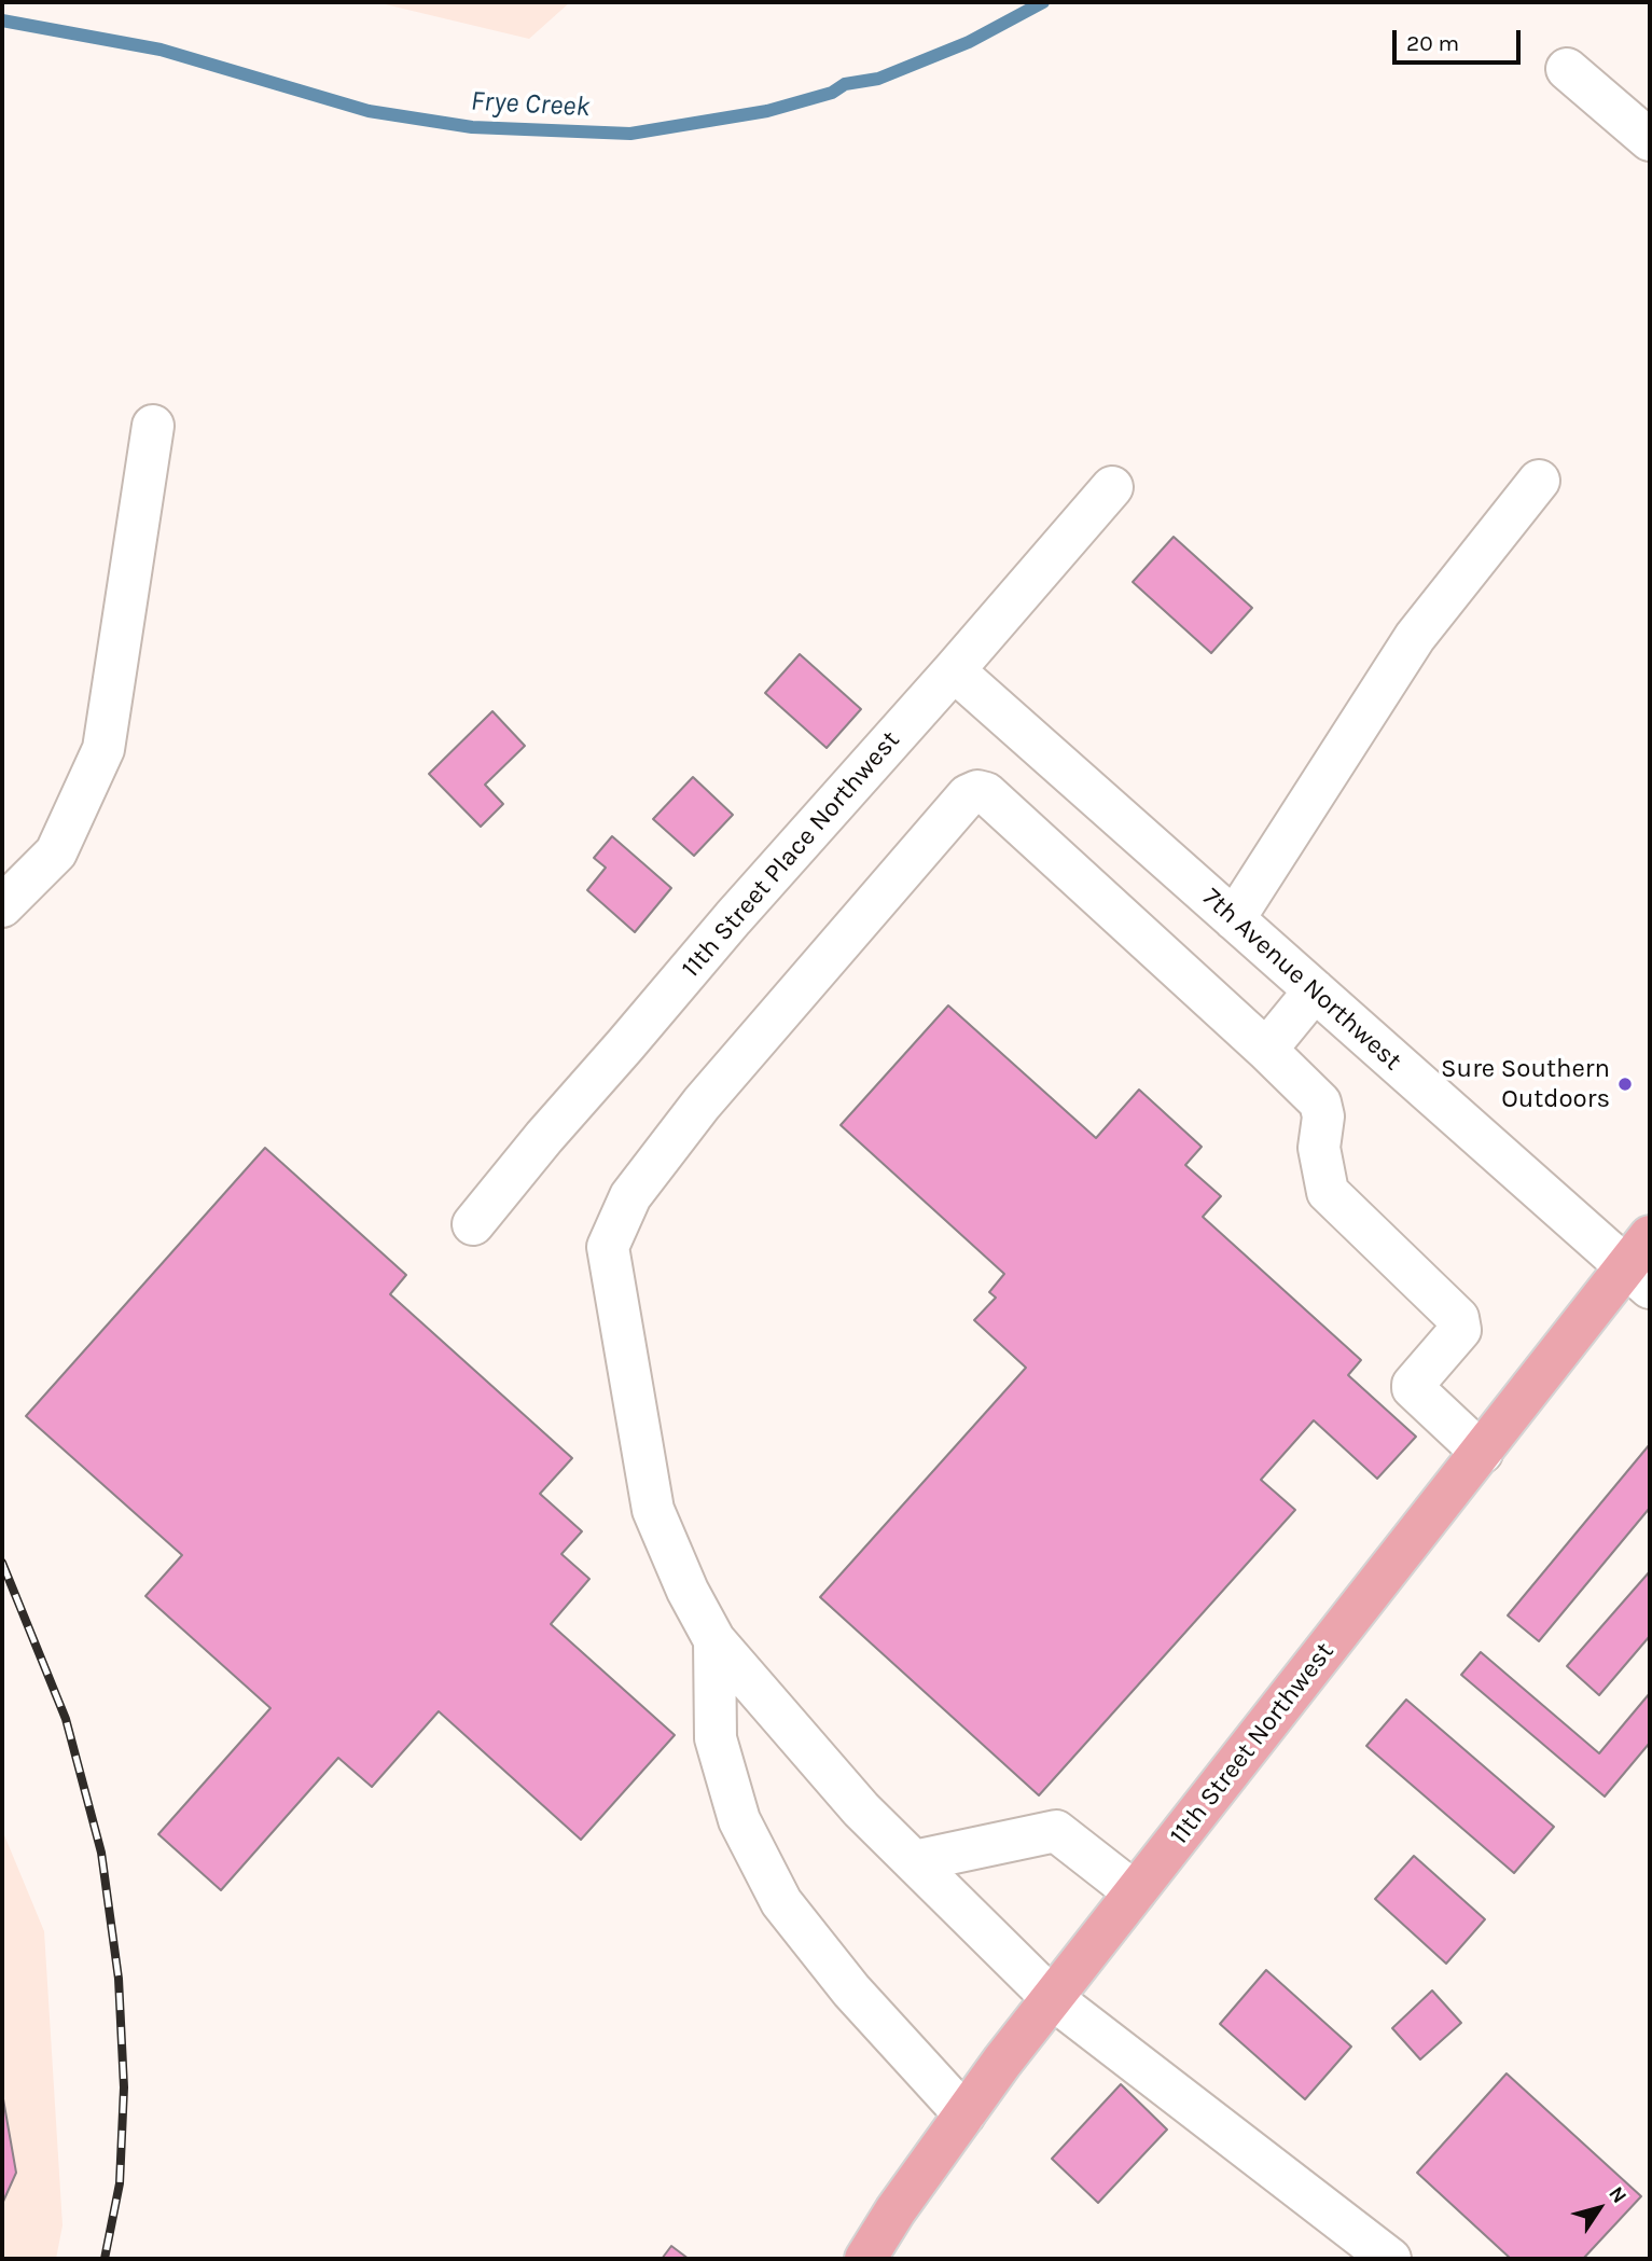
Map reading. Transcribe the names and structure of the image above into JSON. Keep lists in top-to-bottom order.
{
  "streets": {
    "main road": ["11th Street Northwest"],
    "street": ["11th Street Place Northwest", "7th Avenue Northwest"]
  },
  "crossings": [
    ["11th Street Place Northwest", "7th Avenue Northwest"],
    ["7th Avenue Northwest", "11th Street Northwest"]
  ],
  "water": ["Frye Creek"],
  "places": ["Sure Southern Outdoors"],
  "scale_bar": "20 m",
  "north": "top right"
}
